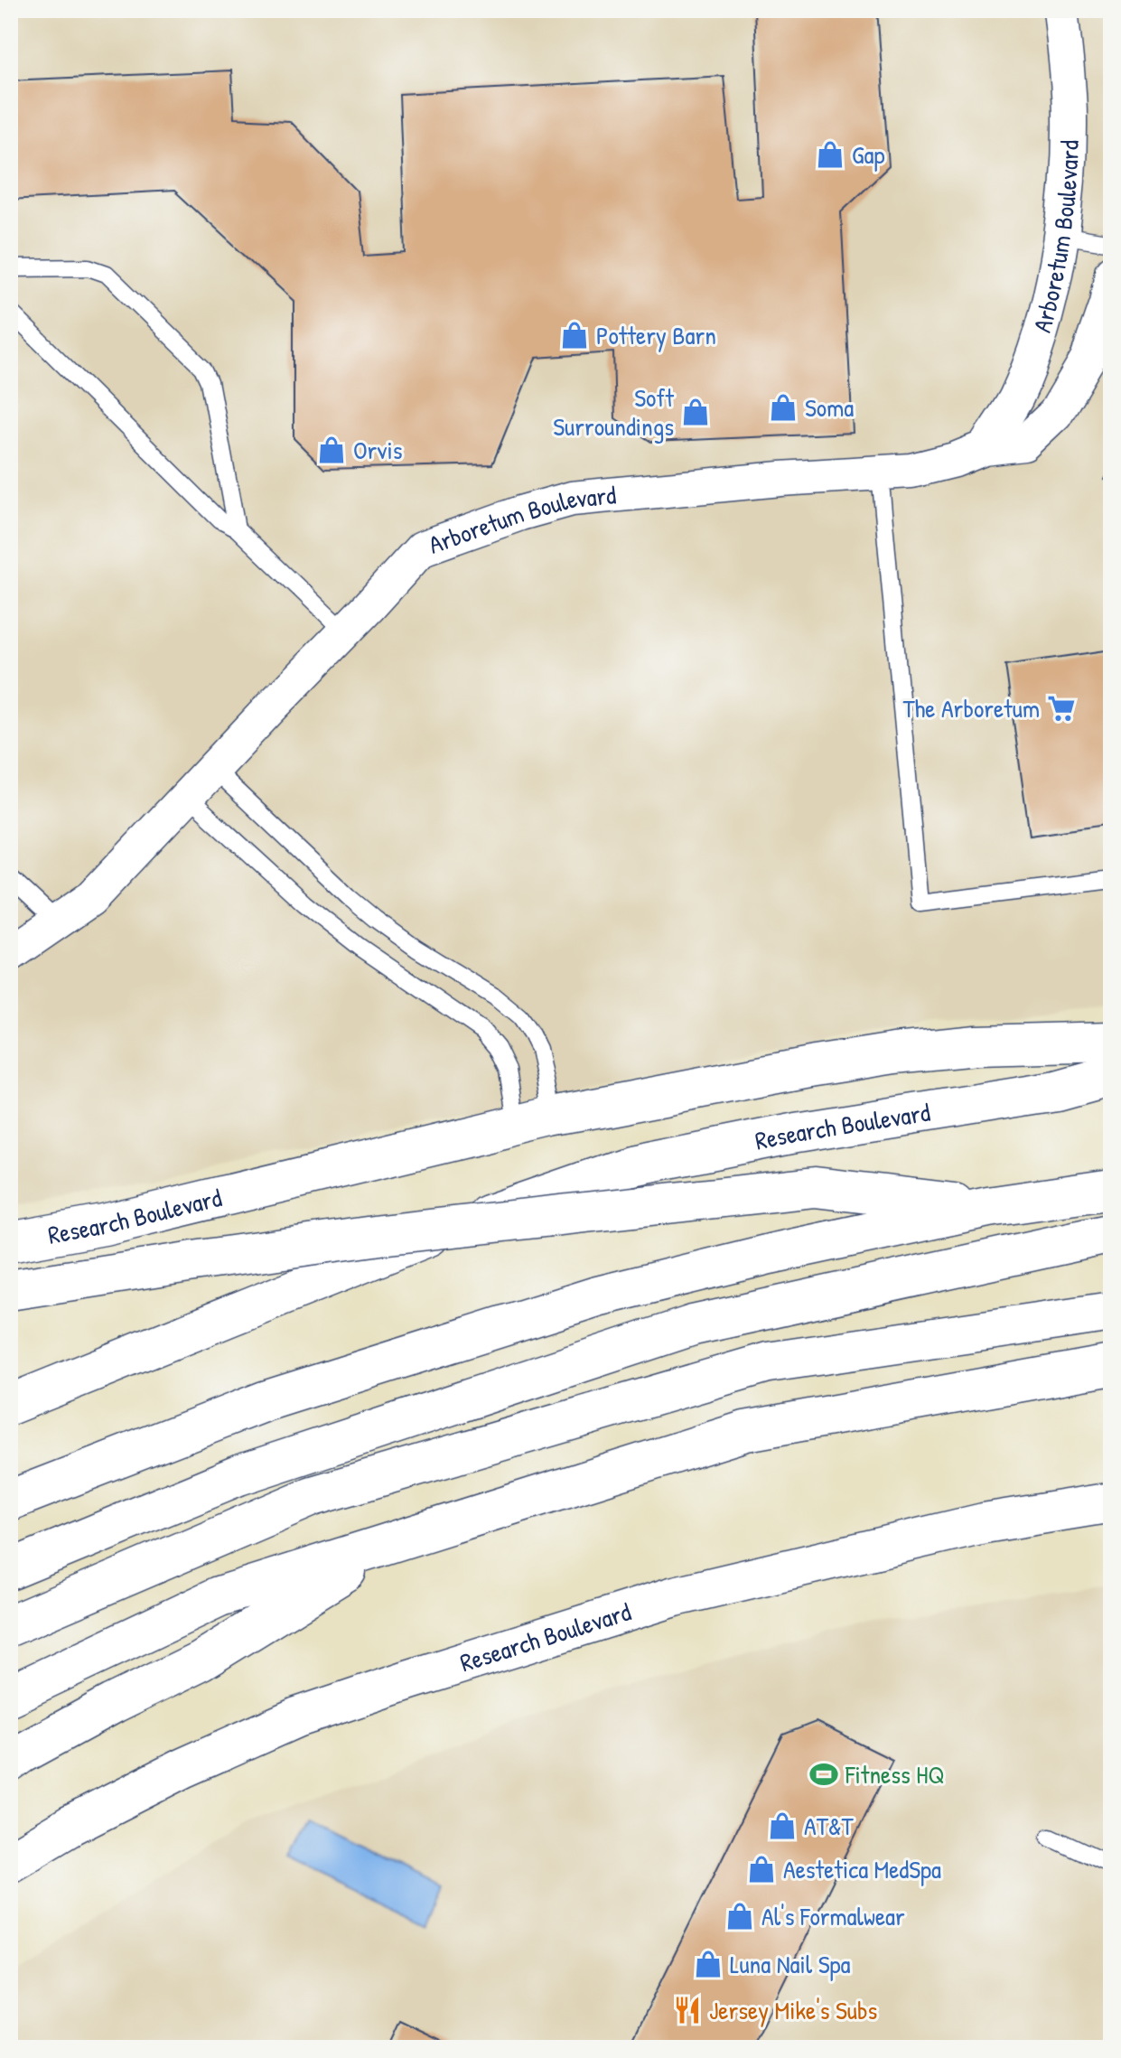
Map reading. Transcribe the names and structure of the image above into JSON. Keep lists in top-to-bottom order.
{
  "streets": {
    "main road": ["Research Boulevard"],
    "street": ["Arboretum Boulevard"]
  },
  "places": {
    "shop": [
      "Gap",
      "Pottery Barn",
      "Soma",
      "Soft Surroundings",
      "Orvis",
      "AT&T",
      "Aestetica MedSpa",
      "Al's Formalwear",
      "Luna Nail Spa"
    ],
    "supermarket": ["The Arboretum"],
    "sports": ["Fitness HQ"],
    "restaurant": ["Jersey Mike's Subs"]
  }
}
